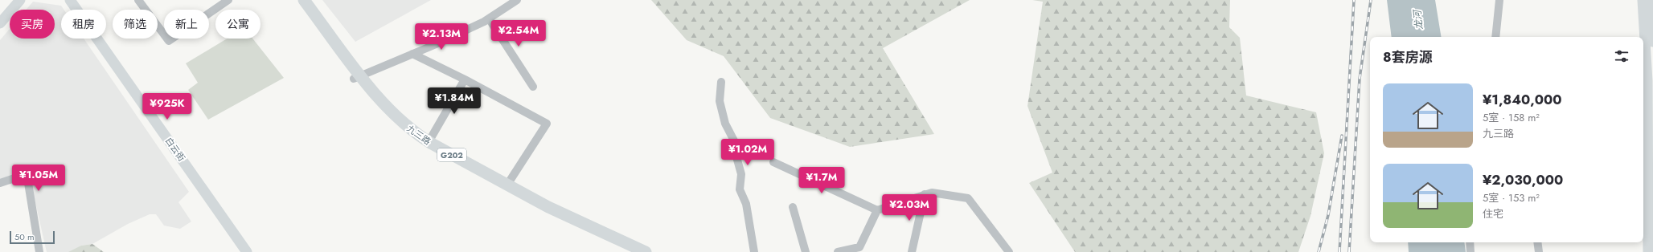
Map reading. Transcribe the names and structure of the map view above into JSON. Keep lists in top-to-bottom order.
{
  "streets": {
    "highway": ["九三路", "G202"],
    "main road": ["白云街"]
  },
  "water": ["龙河"],
  "scale_bar": "50 m",
  "page": {
    "chip": [
      "买房",
      "租房",
      "筛选",
      "新上",
      "公寓"
    ],
    "price": [
      "¥2.54M",
      "¥2.13M",
      "¥1.84M",
      "¥925K",
      "¥1.02M",
      "¥1.05M",
      "¥1.7M",
      "¥2.03M"
    ],
    "heading": "8套房源",
    "list": [
      {
        "name": "¥1,840,000",
        "note": "5室 · 158 m² · 九三路"
      },
      {
        "name": "¥2,030,000",
        "note": "5室 · 153 m² · 住宅"
      }
    ],
    "scale": "50 m"
  }
}
